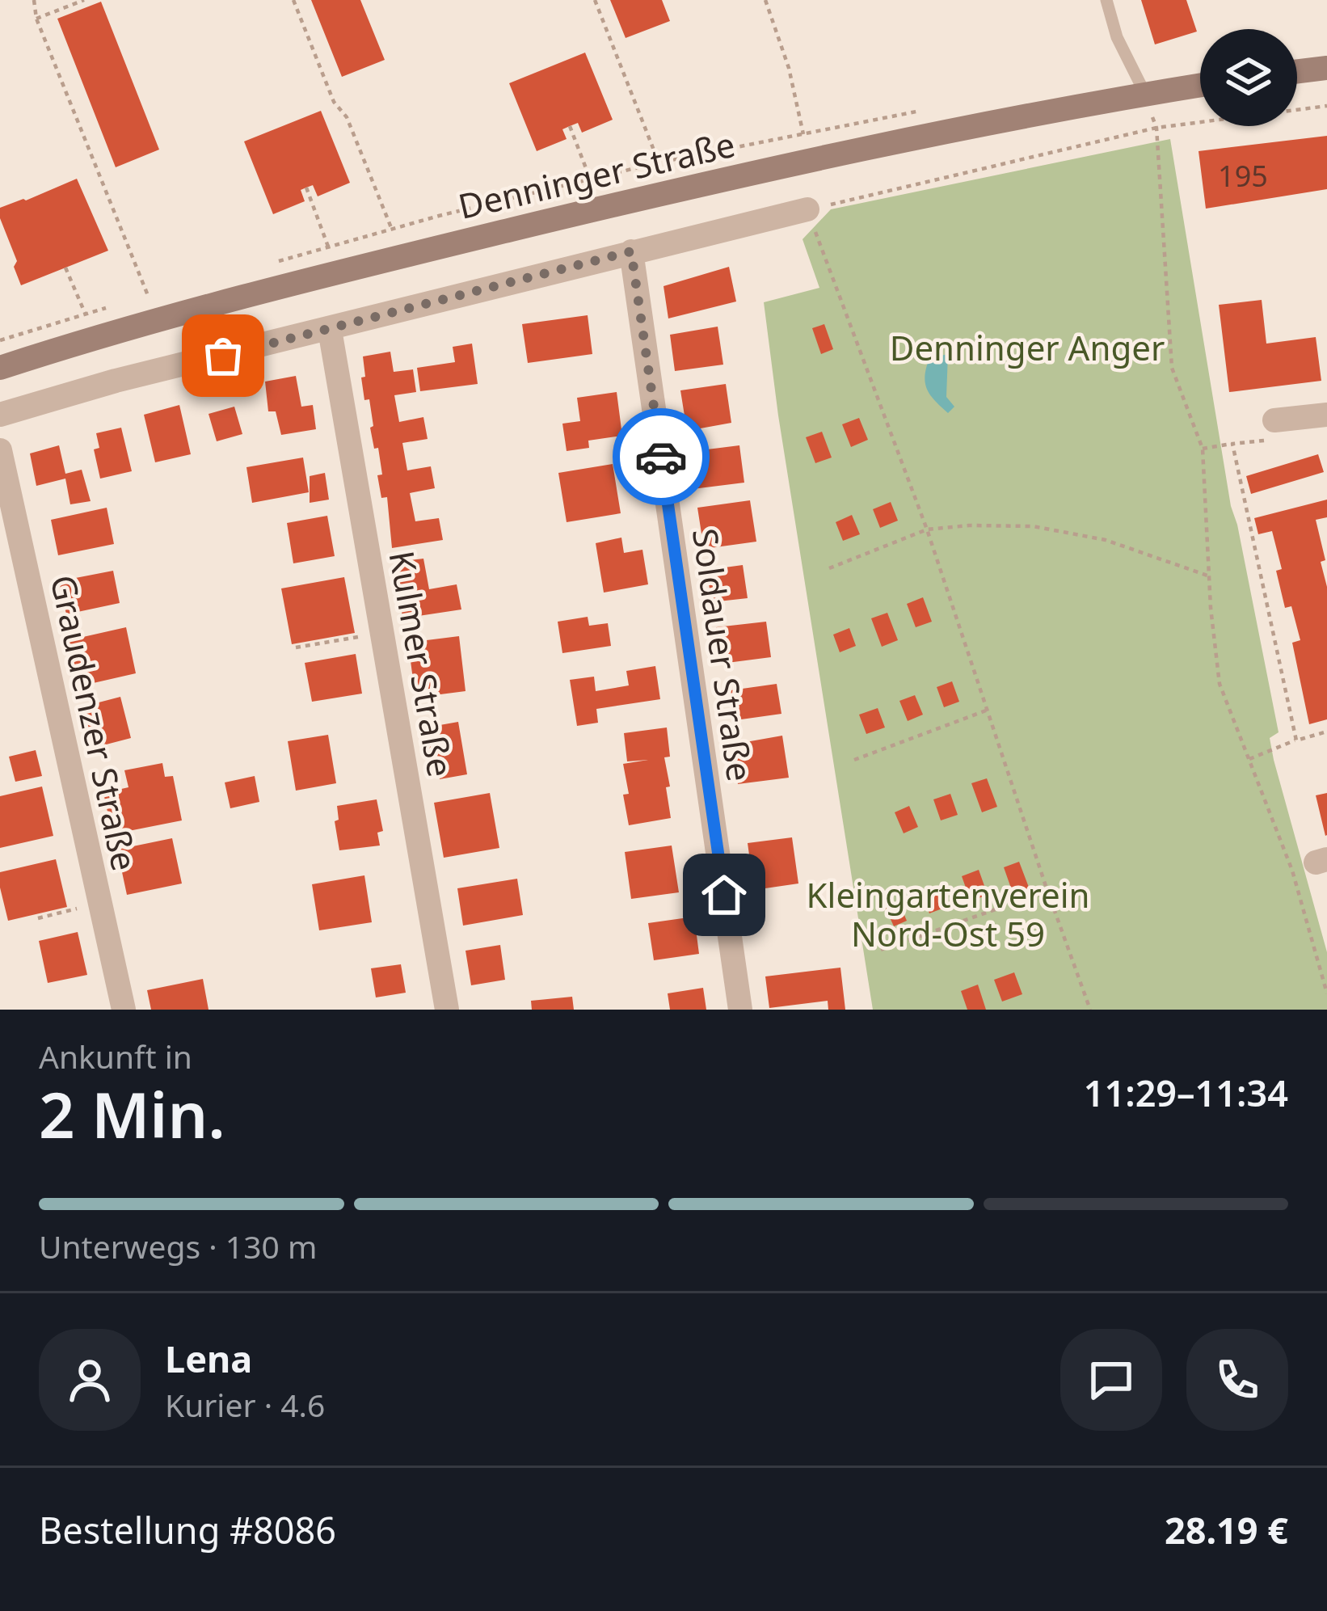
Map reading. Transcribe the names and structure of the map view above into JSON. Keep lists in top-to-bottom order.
{
  "streets": {
    "street": [
      "Denninger Straße",
      "Soldauer Straße",
      "Kulmer Straße",
      "Graudenzer Straße"
    ]
  },
  "parks": ["Denninger Anger", "Kleingartenverein Nord-Ost 59"],
  "house_numbers": ["195"],
  "page": {
    "heading": ["2 Min.", "Ankunft in", "11:29–11:34"],
    "panel": [
      "Lena",
      "Kurier · 4.6",
      "Bestellung #8086",
      "28.19 €"
    ],
    "bar": "Unterwegs · 130 m"
  }
}
